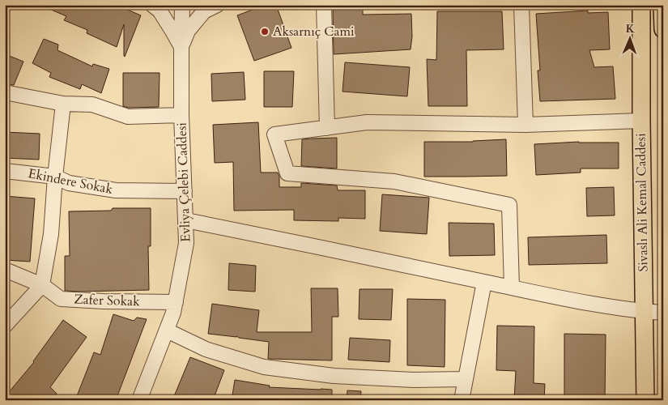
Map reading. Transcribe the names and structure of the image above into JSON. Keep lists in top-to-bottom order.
{
  "streets": {
    "main road": ["Sivaslı Ali Kemal Caddesi"],
    "street": ["Ekindere Sokak", "Evliya Çelebi Caddesi", "Zafer Sokak"]
  },
  "crossings": [
    ["Ekindere Sokak", "Evliya Çelebi Caddesi"],
    ["Evliya Çelebi Caddesi", "Zafer Sokak"]
  ],
  "places": ["Aksarnıç Cami"],
  "north": "top"
}
